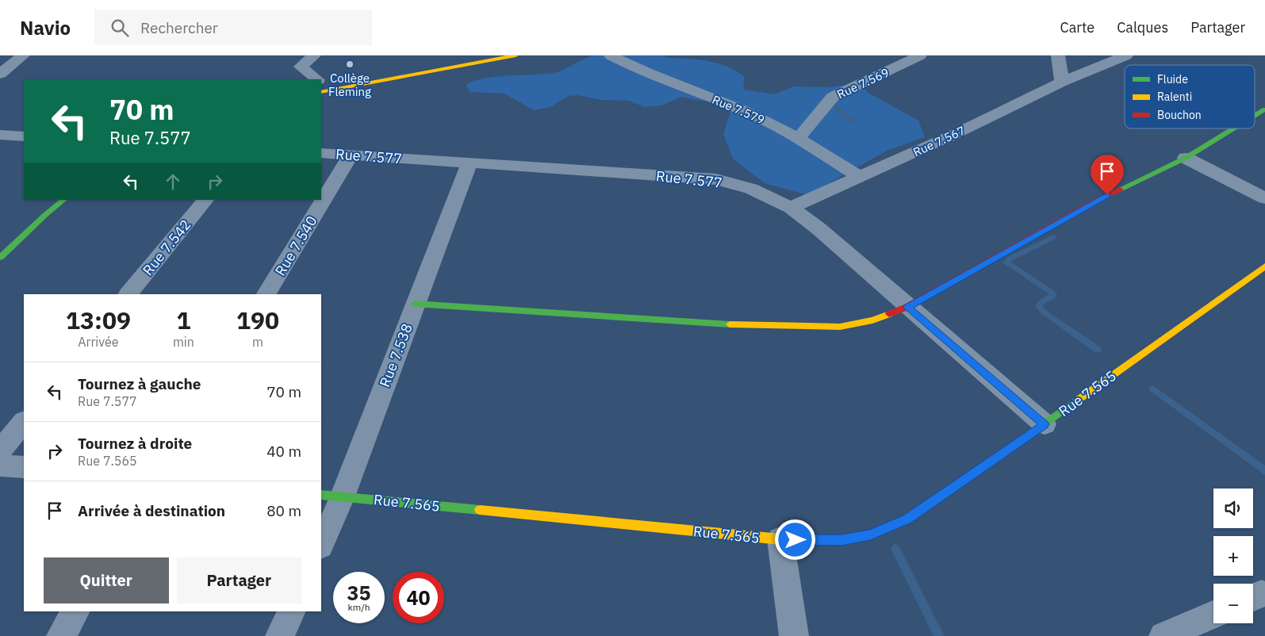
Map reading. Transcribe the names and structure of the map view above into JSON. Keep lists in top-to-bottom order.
{
  "streets": {
    "street": [
      "Rue 7.569",
      "Rue 7.579",
      "Rue 7.567",
      "Rue 7.577",
      "Rue 7.540",
      "Rue 7.542",
      "Rue 7.538",
      "Rue 7.565"
    ]
  },
  "crossings": [
    ["Rue 7.569", "Rue 7.579"],
    ["Rue 7.579", "Rue 7.567"],
    ["Rue 7.567", "Rue 7.577"],
    ["Rue 7.577", "Rue 7.540"],
    ["Rue 7.577", "Rue 7.538"],
    ["Rue 7.577", "Rue 7.565"],
    ["Rue 7.538", "Rue 7.565"]
  ],
  "places": ["Collège Fleming"],
  "legend": ["Fluide", "Ralenti", "Bouchon"],
  "page": {
    "header": "Navio",
    "search": "Rechercher",
    "nav": ["Carte", "Calques", "Partager"],
    "turn": ["70 m", "Rue 7.577"],
    "eta": [
      "13:09",
      "Arrivée",
      "1",
      "min",
      "190",
      "m"
    ],
    "list": [
      {
        "name": "Tournez à gauche",
        "note": "Rue 7.577",
        "value": "70 m"
      },
      {
        "name": "Tournez à droite",
        "note": "Rue 7.565",
        "value": "40 m"
      },
      {
        "name": "Arrivée à destination",
        "value": "80 m"
      }
    ],
    "map_buttons": ["+", "−"],
    "buttons": ["Quitter", "Partager"],
    "speed": "35 km/h",
    "limit": "40"
  }
}
